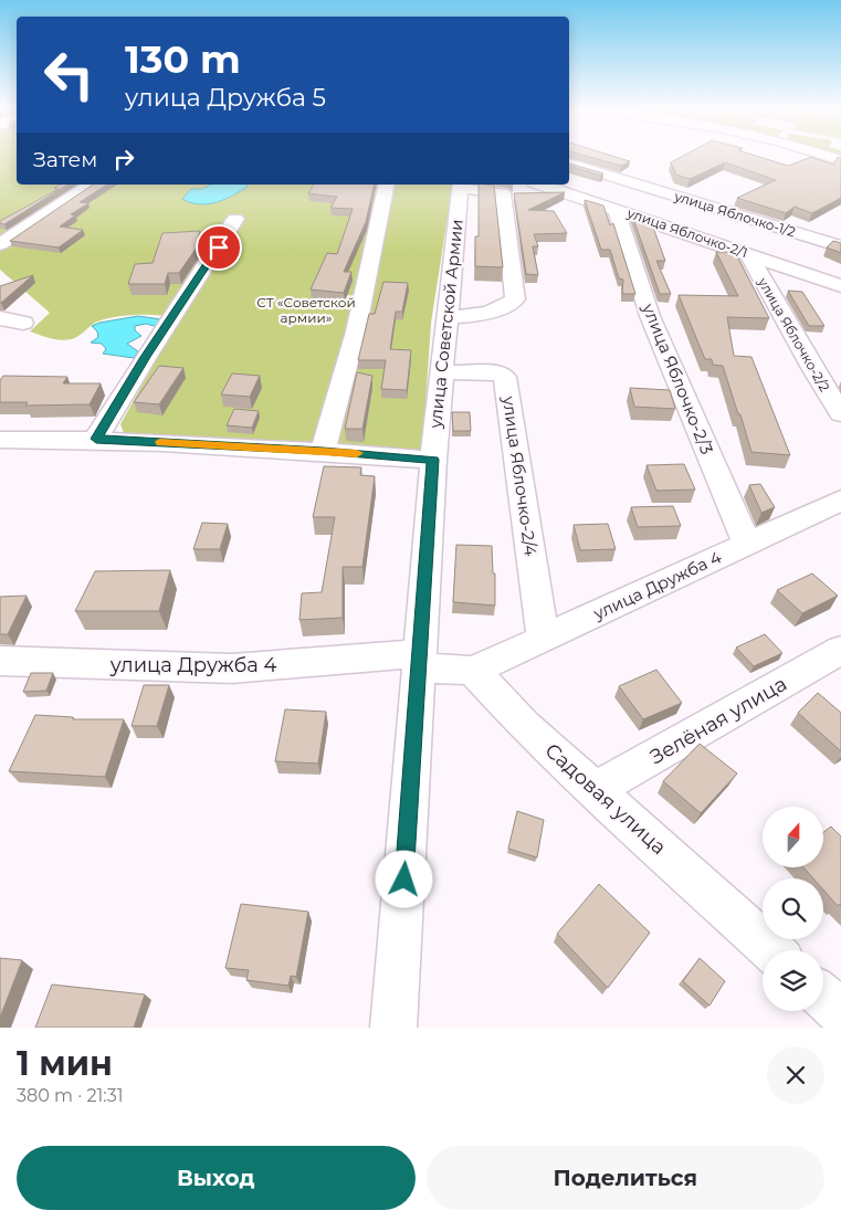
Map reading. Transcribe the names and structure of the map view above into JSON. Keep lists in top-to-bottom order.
{
  "streets": {
    "street": [
      "улица Яблочко-1/2",
      "улица Яблочко-2/1",
      "улица Советской Армии",
      "улица Яблочко-2/2",
      "улица Яблочко-2/3",
      "улица Яблочко-2/4",
      "улица Дружба 4",
      "Зелёная улица",
      "Садовая улица"
    ]
  },
  "crossings": [
    ["улица Яблочко-2/1", "улица Яблочко-2/2"],
    ["улица Яблочко-2/1", "улица Яблочко-2/3"],
    ["улица Советской Армии", "улица Яблочко-2/4"],
    ["улица Советской Армии", "улица Дружба 4"],
    ["улица Яблочко-2/3", "улица Дружба 4"],
    ["улица Яблочко-2/4", "улица Дружба 4"],
    ["улица Дружба 4", "Садовая улица"],
    ["Зелёная улица", "Садовая улица"]
  ],
  "parks": ["СТ «Советской армии»"],
  "north": "top",
  "page": {
    "turn": ["130 m", "улица Дружба 5"],
    "then": "Затем",
    "heading": ["1 мин", "380 m · 21:31"],
    "buttons": ["Выход", "Поделиться"]
  }
}
